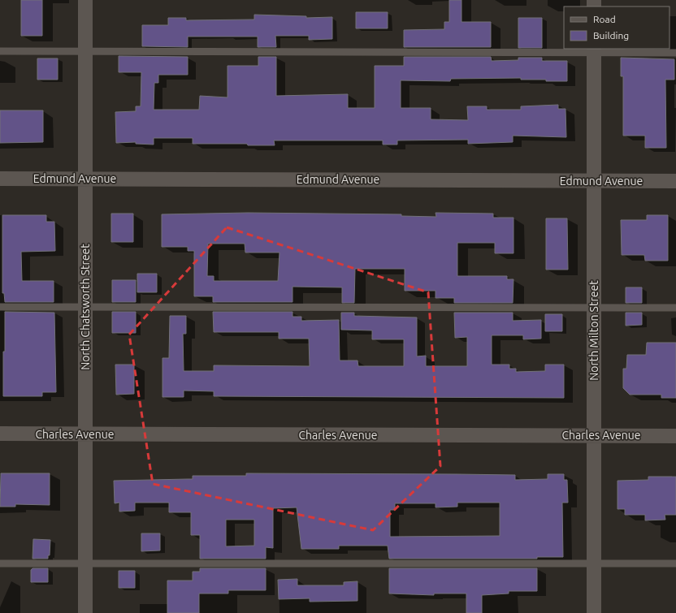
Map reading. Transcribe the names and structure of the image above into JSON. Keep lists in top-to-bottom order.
{
  "streets": {
    "street": [
      "Edmund Avenue",
      "North Chatsworth Street",
      "North Milton Street",
      "Charles Avenue"
    ]
  },
  "crossings": [
    ["Edmund Avenue", "North Chatsworth Street"],
    ["Edmund Avenue", "North Milton Street"],
    ["North Chatsworth Street", "Charles Avenue"],
    ["North Milton Street", "Charles Avenue"]
  ],
  "legend": ["Road", "Building"]
}
